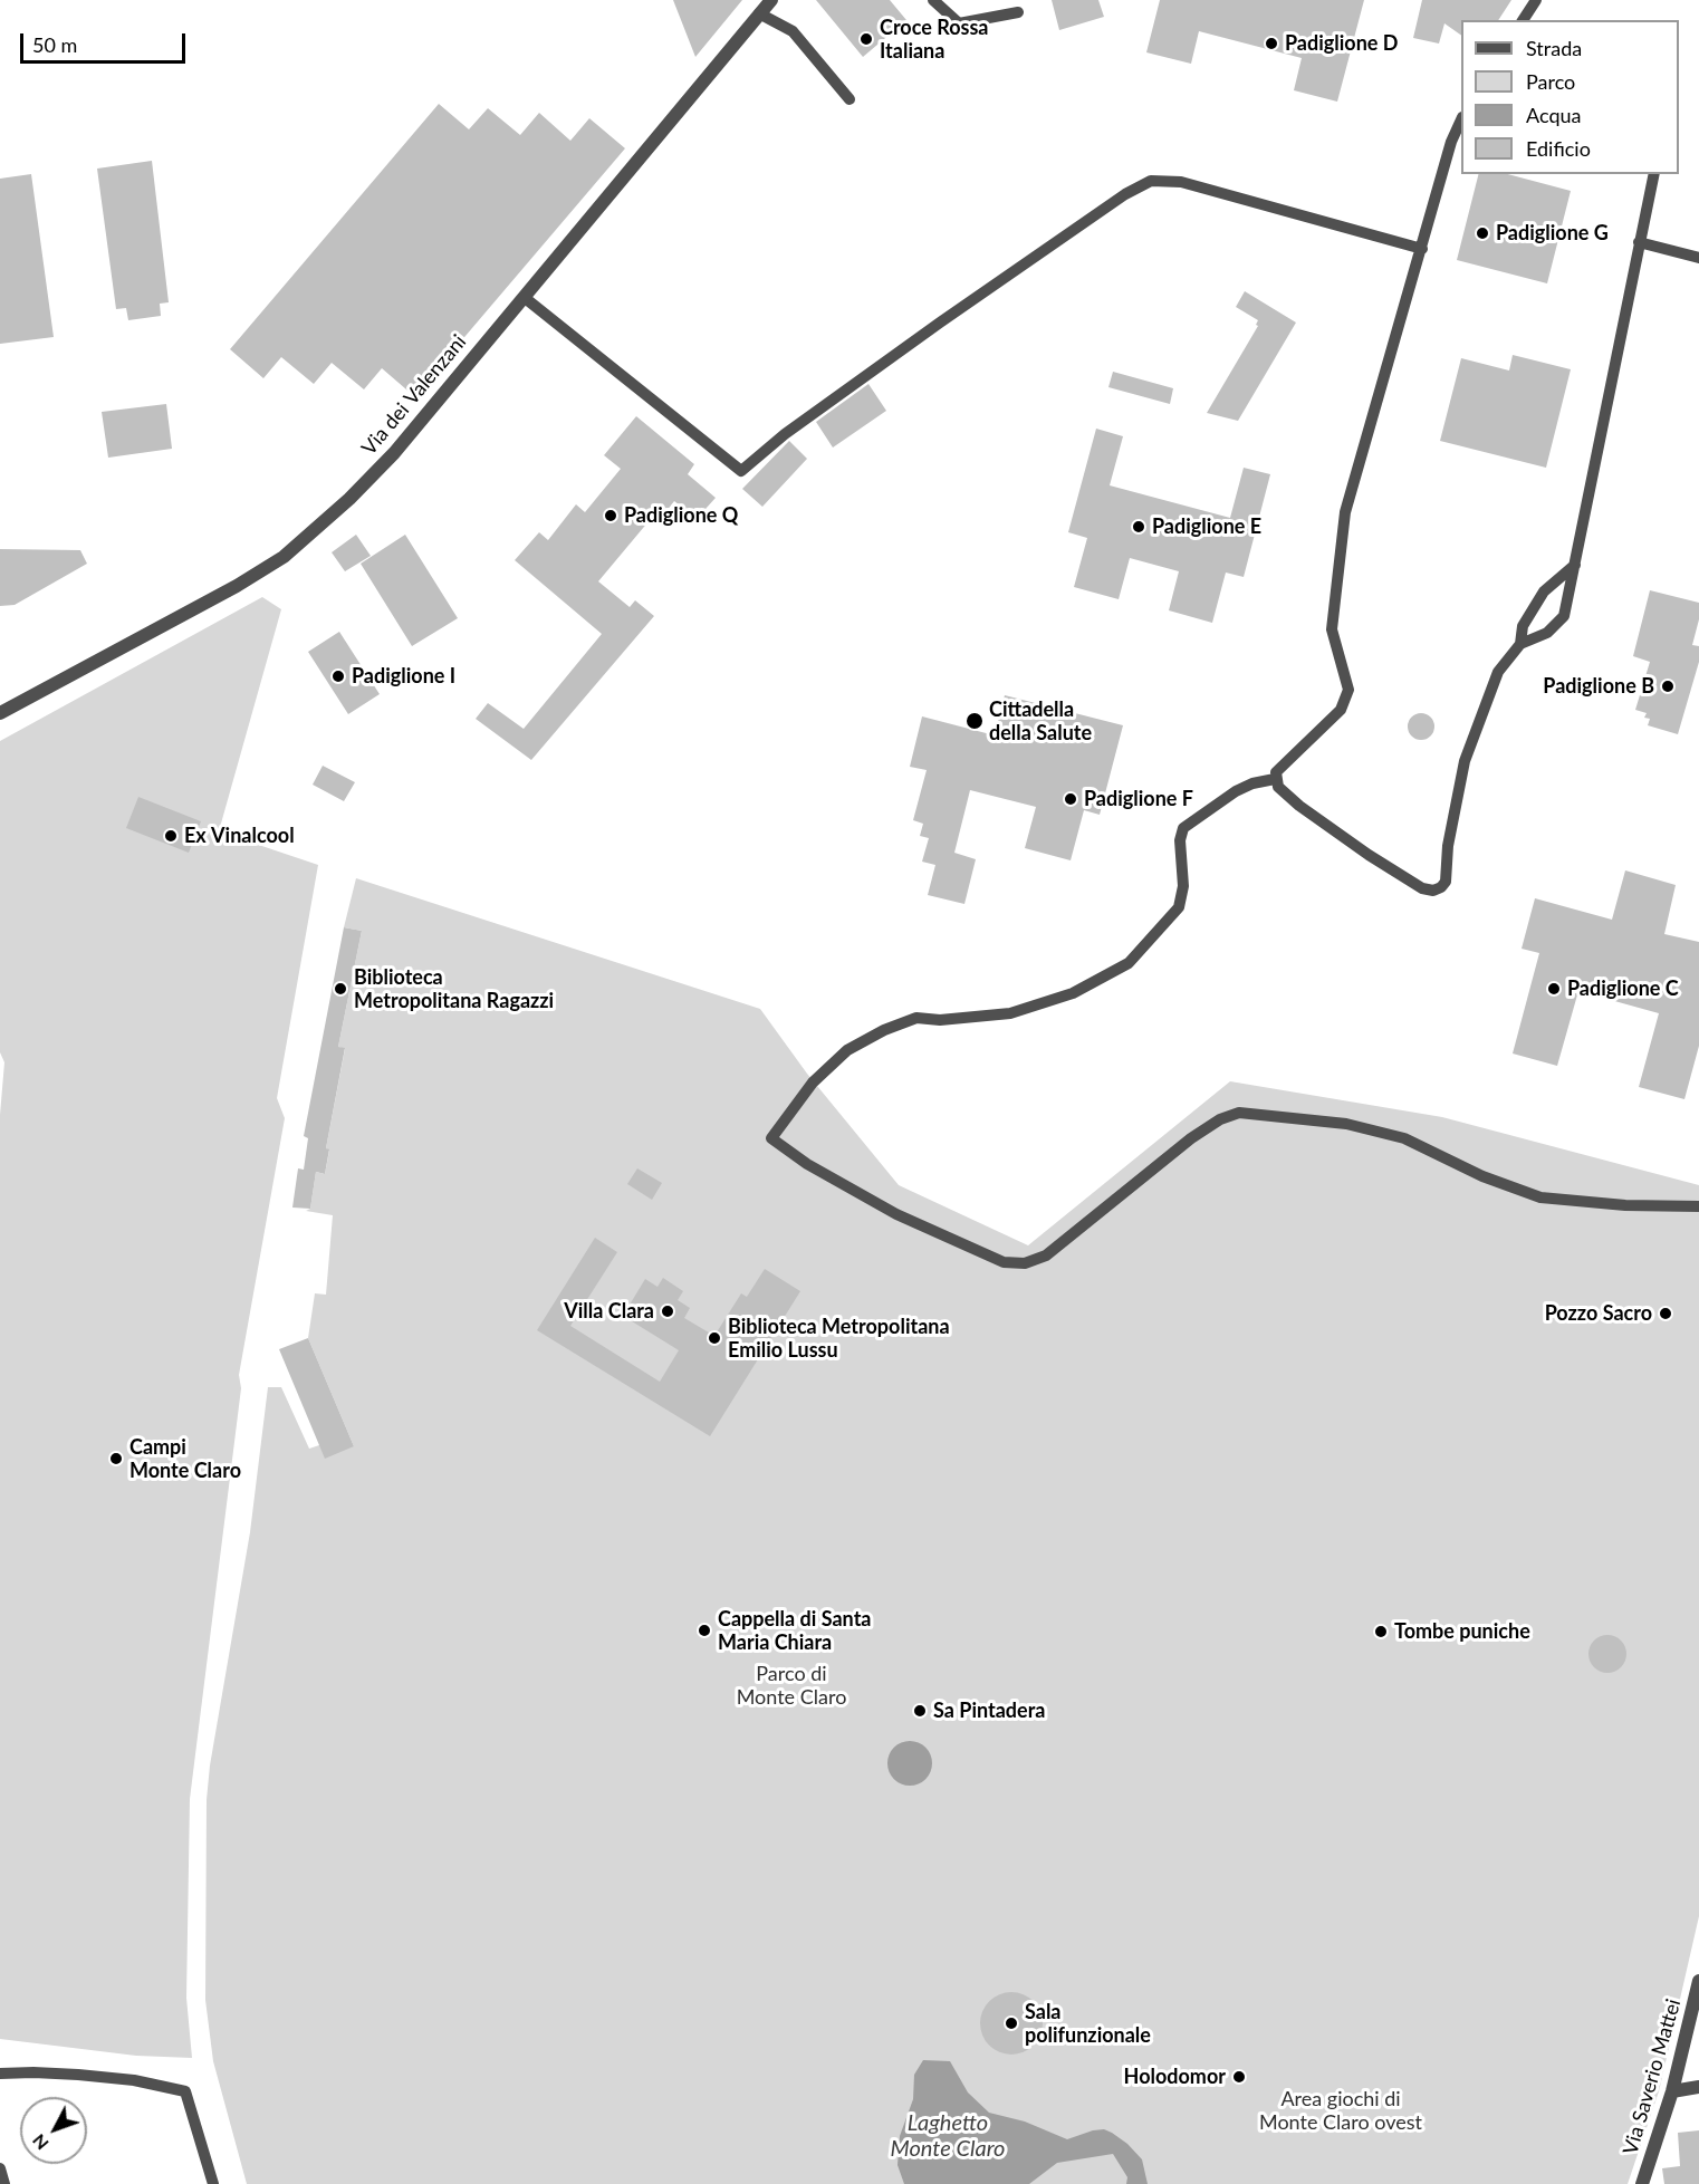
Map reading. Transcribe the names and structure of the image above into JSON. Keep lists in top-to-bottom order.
{
  "streets": {
    "street": ["Via dei Valenzani", "Via Saverio Mattei"]
  },
  "water": ["Laghetto Monte Claro"],
  "parks": ["Parco di Monte Claro", "Area giochi di Monte Claro ovest"],
  "places": [
    "Croce Rossa Italiana",
    "Padiglione D",
    "Padiglione G",
    "Padiglione Q",
    "Padiglione E",
    "Padiglione I",
    "Padiglione B",
    "Cittadella della Salute",
    "Padiglione F",
    "Ex Vinalcool",
    "Biblioteca Metropolitana Ragazzi",
    "Padiglione C",
    "Villa Clara",
    "Pozzo Sacro",
    "Biblioteca Metropolitana Emilio Lussu",
    "Campi Monte Claro",
    "Cappella di Santa Maria Chiara",
    "Tombe puniche",
    "Sa Pintadera",
    "Sala polifunzionale",
    "Holodomor"
  ],
  "legend": [
    "Strada",
    "Parco",
    "Acqua",
    "Edificio"
  ],
  "scale_bar": "50 m",
  "north": "bottom left"
}
